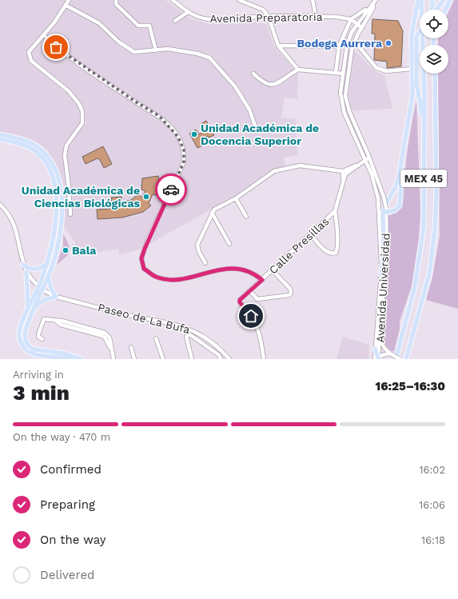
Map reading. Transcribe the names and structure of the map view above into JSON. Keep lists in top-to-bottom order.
{
  "streets": {
    "main road": ["MEX 45"],
    "street": [
      "Avenida Preparatoria",
      "Calle Presillas",
      "Avenida Universidad",
      "Paseo de La Bufa"
    ]
  },
  "places": [
    "Bodega Aurrera",
    "Unidad Académica de Docencia Superior",
    "Unidad Académica de Ciencias Biológicas",
    "Bala"
  ],
  "page": {
    "heading": ["3 min", "Arriving in", "16:25–16:30"],
    "bar": "On the way · 470 m",
    "list": [
      ["Confirmed", "16:02"],
      ["Preparing", "16:06"],
      ["On the way", "16:18"],
      "Delivered"
    ]
  }
}
